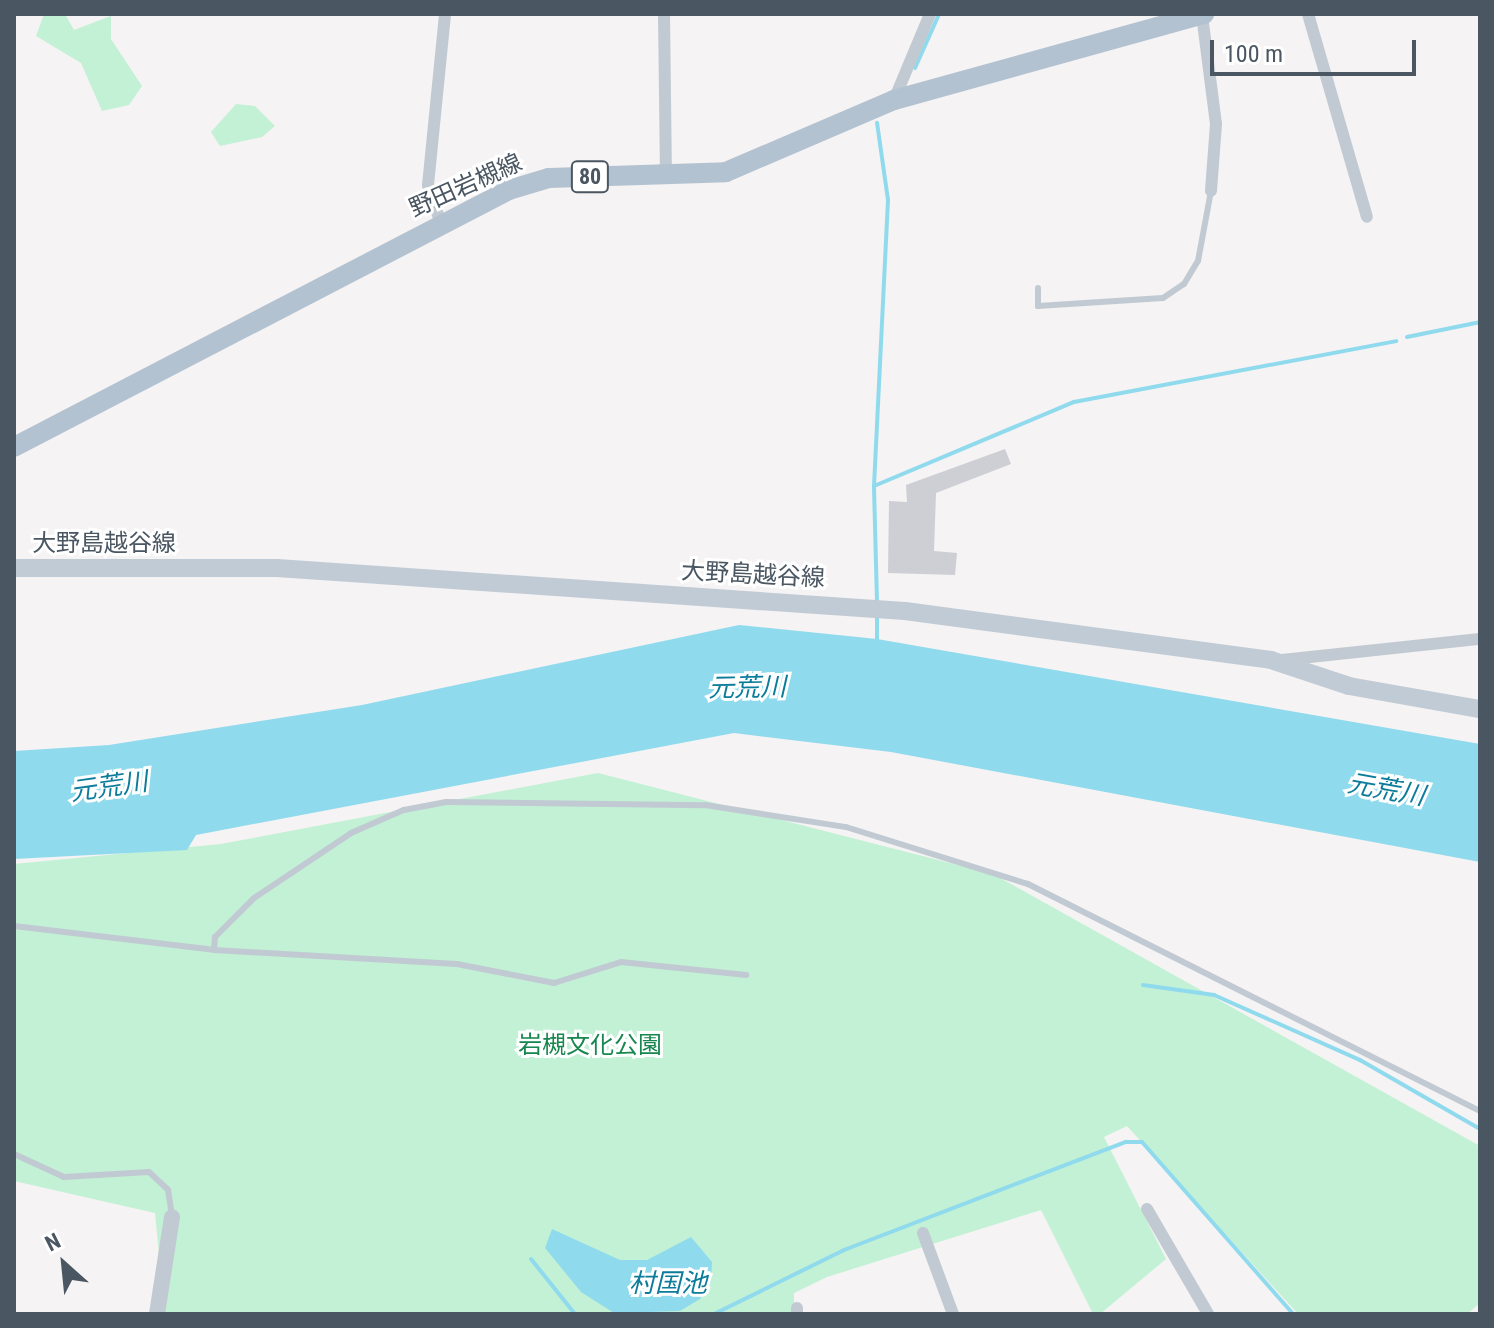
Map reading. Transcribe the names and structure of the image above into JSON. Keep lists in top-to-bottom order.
{
  "streets": {
    "main road": ["80", "野田岩槻線", "大野島越谷線"]
  },
  "water": ["元荒川", "村国池"],
  "parks": ["岩槻文化公園"],
  "scale_bar": "100 m",
  "north": "top left"
}
